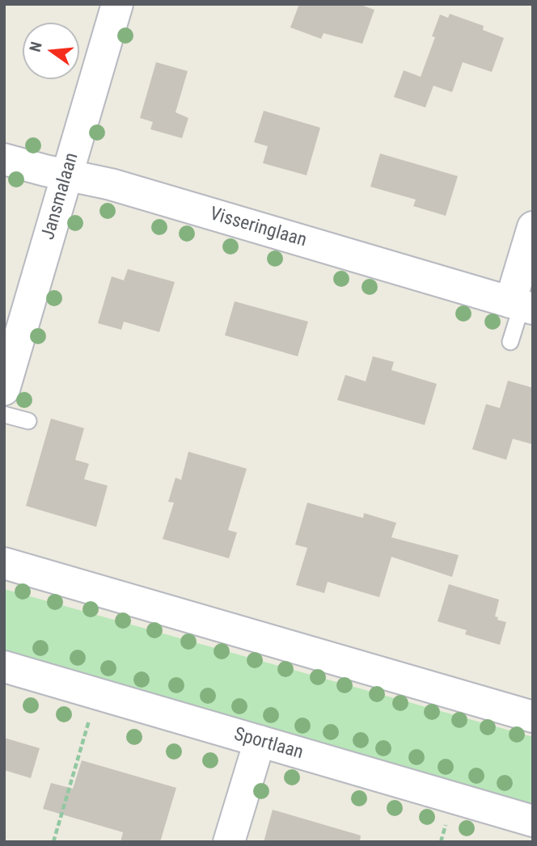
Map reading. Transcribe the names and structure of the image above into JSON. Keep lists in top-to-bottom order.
{
  "streets": {
    "street": ["Jansmalaan", "Visseringlaan", "Sportlaan"]
  },
  "crossings": [
    ["Jansmalaan", "Visseringlaan"]
  ],
  "north": "left"
}
